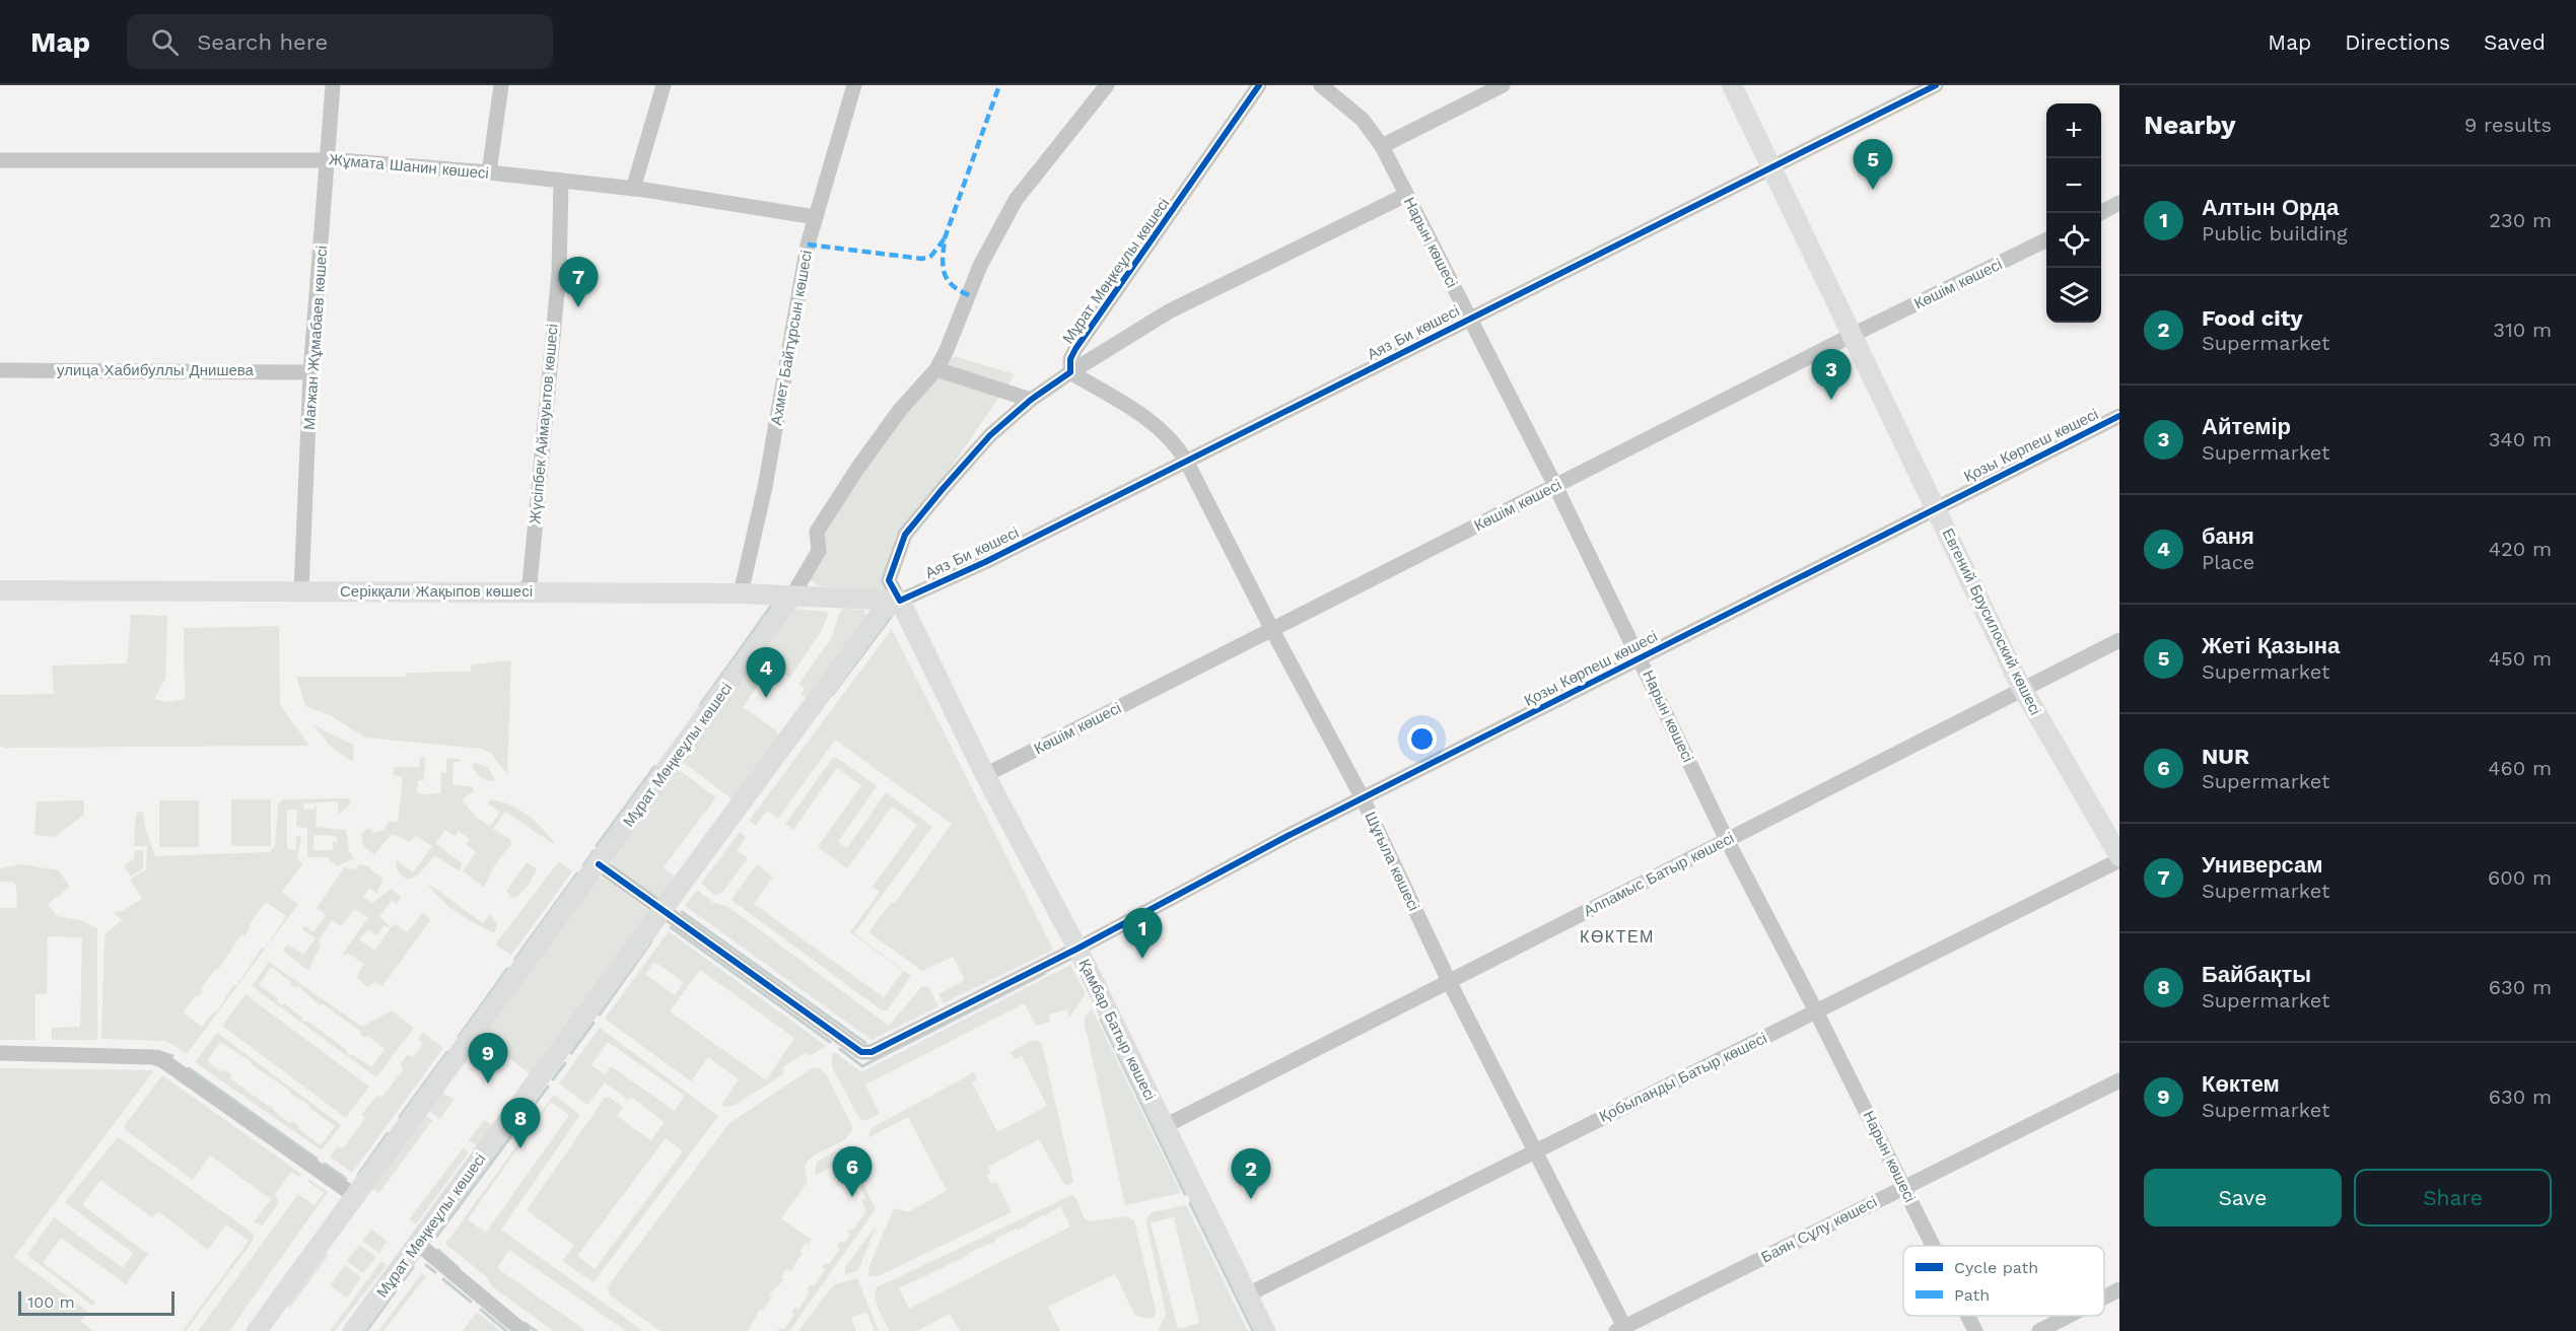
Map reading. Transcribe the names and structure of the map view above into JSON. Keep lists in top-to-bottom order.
{
  "streets": {
    "main road": [
      "Мұрат Мөңкеұлы көшесі",
      "Серікқали Жақыпов көшесі",
      "Евгений Брусилоский көшесі",
      "Қамбар Батыр көшесі"
    ],
    "street": [
      "Жұмата Шанин көшесі",
      "Нарын көшесі",
      "Көшім көшесі",
      "Аяз Би көшесі",
      "Мағжан Жұмабаев көшесі",
      "Ахмет Байтұрсын көшесі",
      "улица Хабибуллы Днишева",
      "Жүсіпбек Аймауытов көшесі",
      "Қозы Көрпеш көшесі",
      "Шұғыла көшесі",
      "Алпамыс Батыр көшесі",
      "Қобыланды Батыр көшесі",
      "Баян Сұлу көшесі"
    ]
  },
  "crossings": [
    ["Жұмата Шанин көшесі", "Мағжан Жұмабаев көшесі"],
    ["Жұмата Шанин көшесі", "Ахмет Байтұрсын көшесі"],
    ["Жұмата Шанин көшесі", "Жүсіпбек Аймауытов көшесі"],
    ["Нарын көшесі", "Көшім көшесі"],
    ["Нарын көшесі", "Аяз Би көшесі"],
    ["Нарын көшесі", "Қозы Көрпеш көшесі"],
    ["Нарын көшесі", "Алпамыс Батыр көшесі"],
    ["Нарын көшесі", "Қобыланды Батыр көшесі"],
    ["Нарын көшесі", "Баян Сұлу көшесі"],
    ["Мұрат Мөңкеұлы көшесі", "Аяз Би көшесі"],
    ["Мұрат Мөңкеұлы көшесі", "Қозы Көрпеш көшесі"],
    ["Мұрат Мөңкеұлы көшесі", "Серікқали Жақыпов көшесі"],
    ["Мұрат Мөңкеұлы көшесі", "Шұғыла көшесі"],
    ["Мұрат Мөңкеұлы көшесі", "Қамбар Батыр көшесі"],
    ["Көшім көшесі", "Евгений Брусилоский көшесі"],
    ["Көшім көшесі", "Шұғыла көшесі"],
    ["Көшім көшесі", "Қамбар Батыр көшесі"],
    ["Аяз Би көшесі", "Серікқали Жақыпов көшесі"],
    ["Аяз Би көшесі", "Евгений Брусилоский көшесі"],
    ["Аяз Би көшесі", "Шұғыла көшесі"],
    ["Аяз Би көшесі", "Қамбар Батыр көшесі"],
    ["Мағжан Жұмабаев көшесі", "улица Хабибуллы Днишева"],
    ["Мағжан Жұмабаев көшесі", "Серікқали Жақыпов көшесі"],
    ["Ахмет Байтұрсын көшесі", "Серікқали Жақыпов көшесі"],
    ["Жүсіпбек Аймауытов көшесі", "Серікқали Жақыпов көшесі"],
    ["Қозы Көрпеш көшесі", "Евгений Брусилоский көшесі"],
    ["Қозы Көрпеш көшесі", "Шұғыла көшесі"],
    ["Қозы Көрпеш көшесі", "Қамбар Батыр көшесі"],
    ["Серікқали Жақыпов көшесі", "Қамбар Батыр көшесі"],
    ["Евгений Брусилоский көшесі", "Алпамыс Батыр көшесі"],
    ["Евгений Брусилоский көшесі", "Қобыланды Батыр көшесі"],
    ["Шұғыла көшесі", "Алпамыс Батыр көшесі"],
    ["Шұғыла көшесі", "Қобыланды Батыр көшесі"],
    ["Шұғыла көшесі", "Баян Сұлу көшесі"],
    ["Алпамыс Батыр көшесі", "Қамбар Батыр көшесі"],
    ["Қамбар Батыр көшесі", "Қобыланды Батыр көшесі"]
  ],
  "districts": ["КӨКТЕМ"],
  "legend": ["Cycle path", "Path"],
  "scale_bar": "100 m",
  "page": {
    "header": "Map",
    "search": "Search here",
    "nav": ["Map", "Directions", "Saved"],
    "heading": ["Nearby", "9 results"],
    "map_buttons": ["+", "−"],
    "pins": [
      "5",
      "7",
      "3",
      "4",
      "1",
      "9",
      "8",
      "6",
      "2"
    ],
    "list": [
      {
        "mark": "1",
        "name": "Алтын Орда",
        "note": "Public building",
        "value": "230 m"
      },
      {
        "mark": "2",
        "name": "Food city",
        "note": "Supermarket",
        "value": "310 m"
      },
      {
        "mark": "3",
        "name": "Айтемір",
        "note": "Supermarket",
        "value": "340 m"
      },
      {
        "mark": "4",
        "name": "баня",
        "note": "Place",
        "value": "420 m"
      },
      {
        "mark": "5",
        "name": "Жеті Қазына",
        "note": "Supermarket",
        "value": "450 m"
      },
      {
        "mark": "6",
        "name": "NUR",
        "note": "Supermarket",
        "value": "460 m"
      },
      {
        "mark": "7",
        "name": "Универсам",
        "note": "Supermarket",
        "value": "600 m"
      },
      {
        "mark": "8",
        "name": "Байбақты",
        "note": "Supermarket",
        "value": "630 m"
      },
      {
        "mark": "9",
        "name": "Көктем",
        "note": "Supermarket",
        "value": "630 m"
      }
    ],
    "buttons": ["Save", "Share"],
    "scale": "100 m"
  }
}
